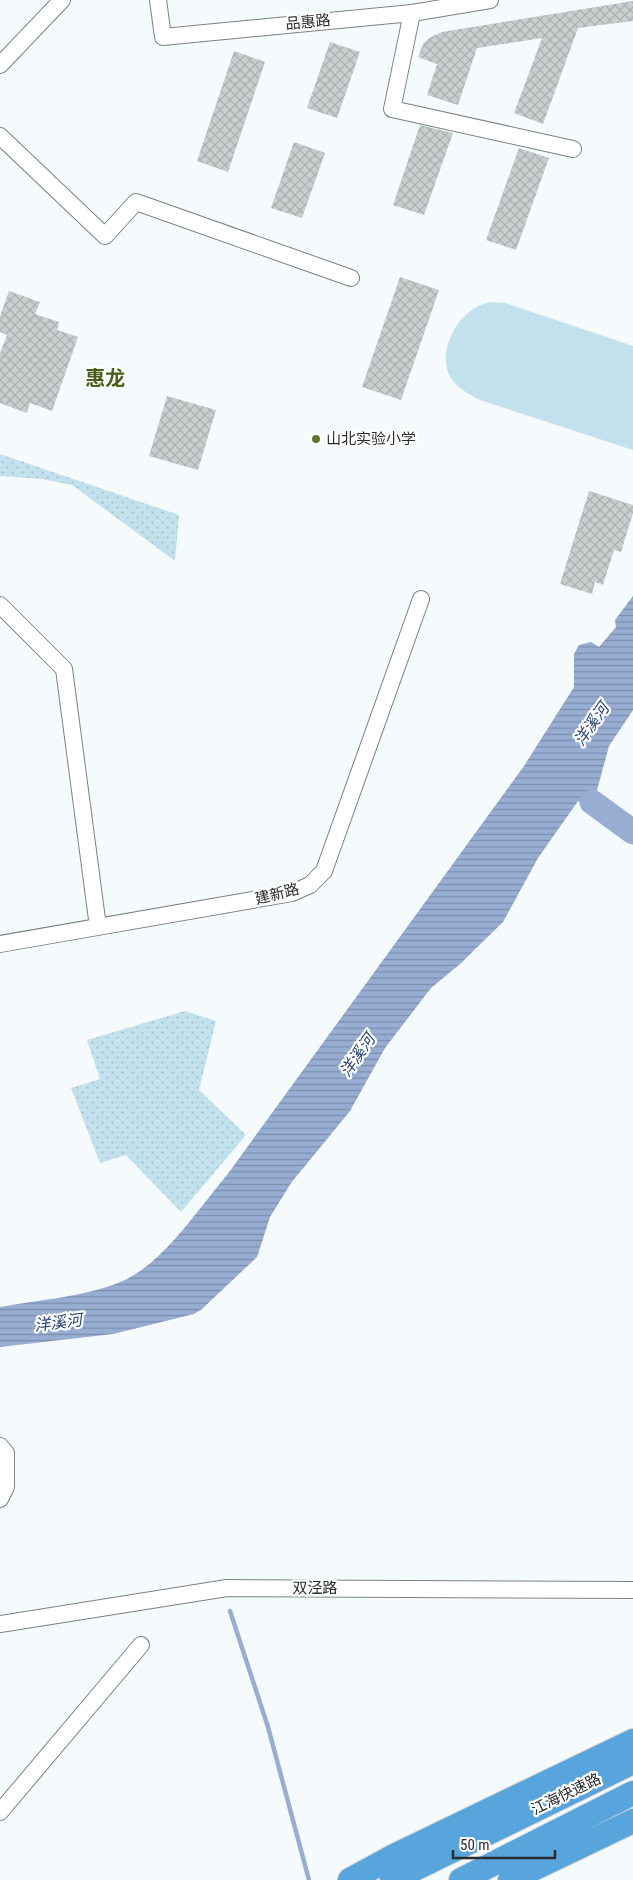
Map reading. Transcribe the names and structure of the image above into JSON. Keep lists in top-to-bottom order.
{
  "streets": {
    "highway": ["江海快速路"],
    "street": ["品惠路", "建新路", "双泾路"]
  },
  "districts": ["惠龙"],
  "water": ["洋溪河"],
  "places": ["山北实验小学"],
  "scale_bar": "50 m"
}
